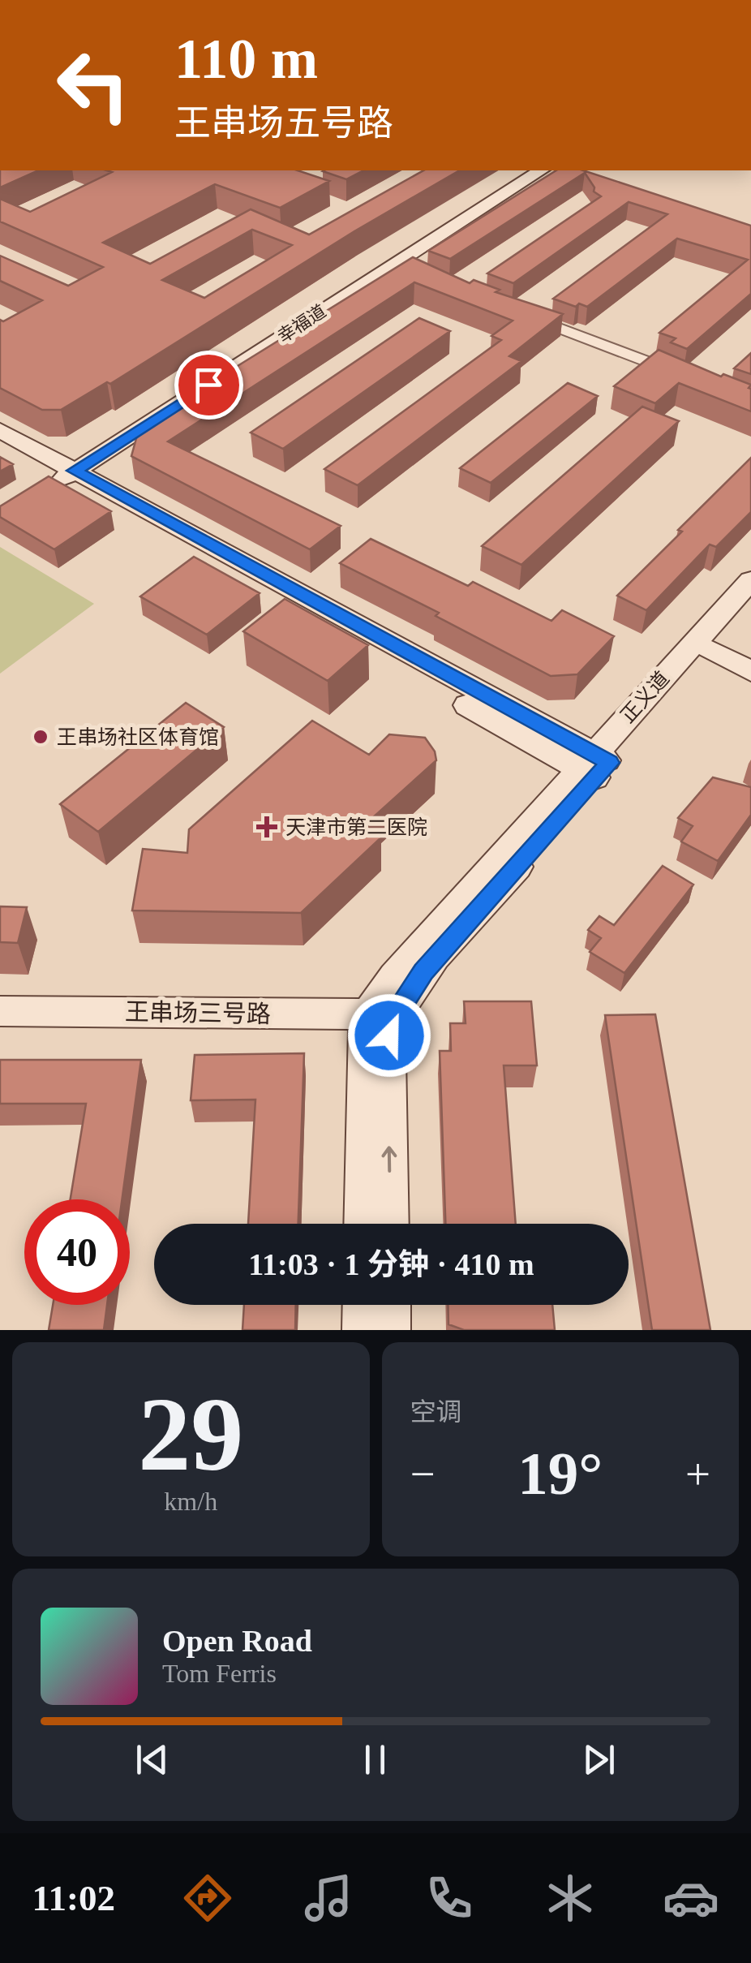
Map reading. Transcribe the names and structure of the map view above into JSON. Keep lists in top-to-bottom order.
{
  "streets": {
    "street": ["幸福道", "正义道", "王串场三号路"]
  },
  "crossings": [
    ["正义道", "王串场三号路"]
  ],
  "places": {
    "other": ["王串场社区体育馆"],
    "health": ["天津市第二医院"]
  },
  "page": {
    "turn": ["110 m", "王串场五号路"],
    "limit": "40",
    "trip": "11:03 · 1 分钟 · 410 m",
    "tile": [
      ["29", "km/h"],
      "空调"
    ],
    "heat": ["−", "19°", "+"],
    "song": ["Open Road", "Tom Ferris"],
    "tabs": "11:02"
  }
}
